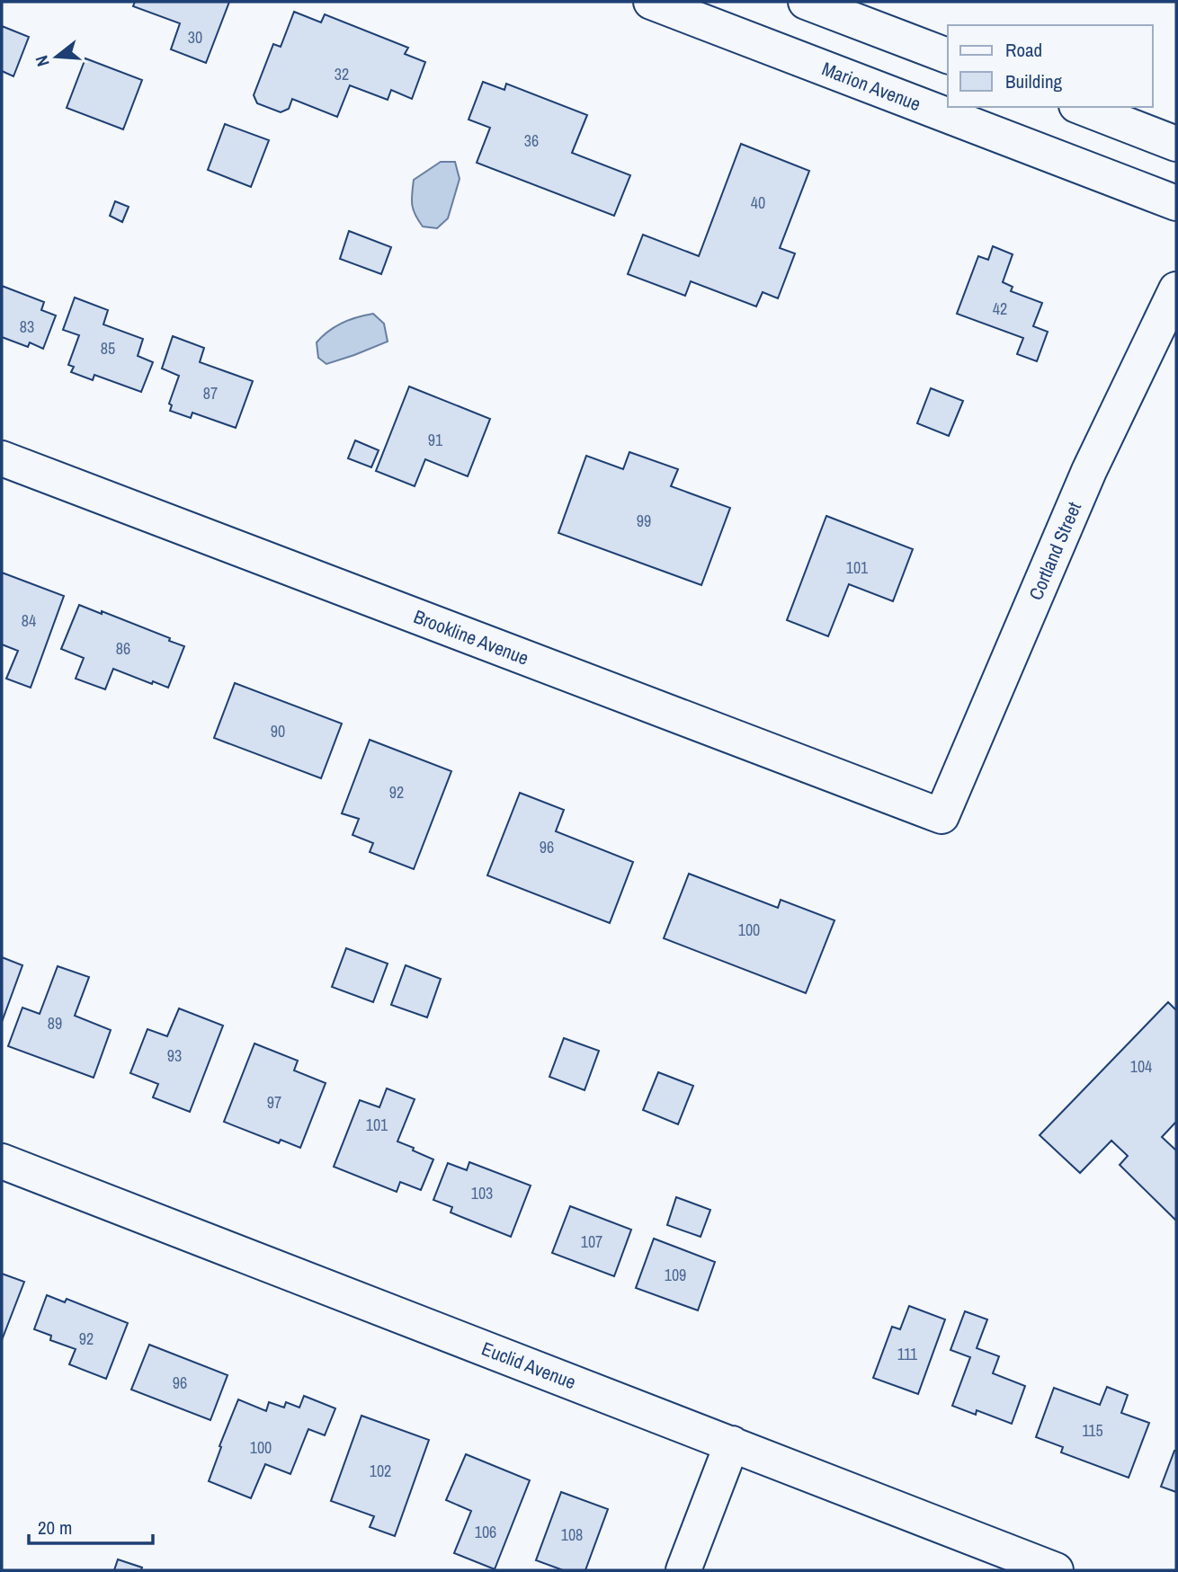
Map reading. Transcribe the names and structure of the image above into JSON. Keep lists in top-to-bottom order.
{
  "streets": {
    "street": [
      "Marion Avenue",
      "Cortland Street",
      "Brookline Avenue",
      "Euclid Avenue"
    ]
  },
  "crossings": [
    ["Cortland Street", "Brookline Avenue"]
  ],
  "house_numbers": [
    "30",
    "32",
    "36",
    "40",
    "42",
    "83",
    "85",
    "87",
    "91",
    "99",
    "101",
    "84",
    "86",
    "90",
    "92",
    "96",
    "100",
    "89",
    "93",
    "104",
    "97",
    "101",
    "103",
    "107",
    "109",
    "92",
    "111",
    "96",
    "115",
    "100",
    "102",
    "106",
    "108"
  ],
  "legend": ["Road", "Building"],
  "scale_bar": "20 m",
  "north": "left"
}
